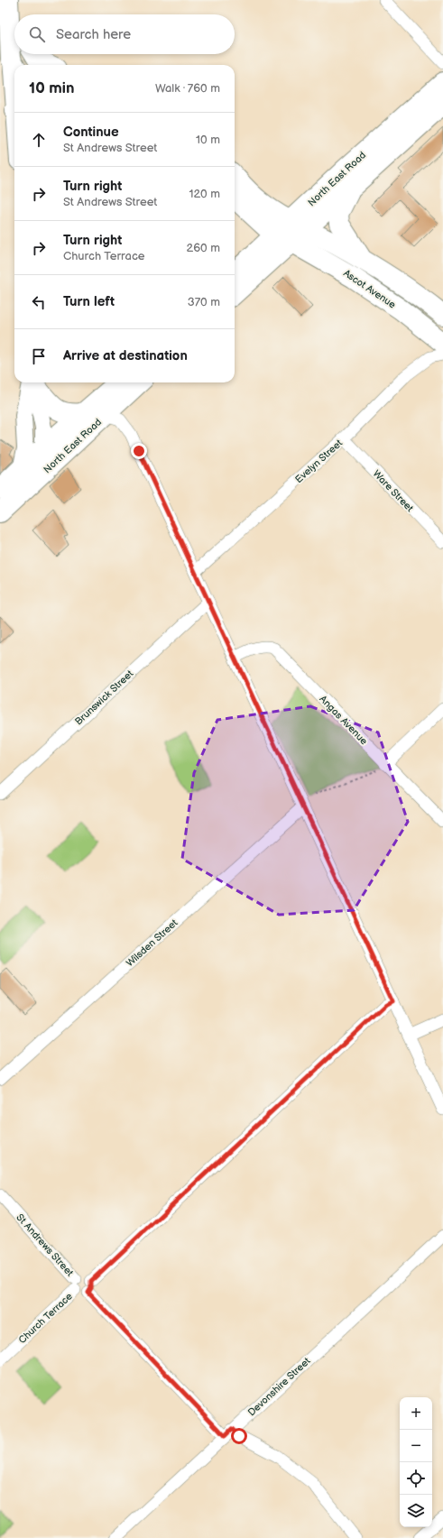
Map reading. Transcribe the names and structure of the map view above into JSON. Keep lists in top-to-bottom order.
{
  "streets": {
    "highway": ["North East Road", "Ascot Avenue"],
    "street": [
      "Evelyn Street",
      "Ware Street",
      "Brunswick Street",
      "Angas Avenue",
      "Wilsden Street",
      "St Andrews Street",
      "Church Terrace",
      "Devonshire Street"
    ]
  },
  "crossings": [
    ["North East Road", "Ascot Avenue"],
    ["Evelyn Street", "Ware Street"],
    ["St Andrews Street", "Church Terrace"]
  ],
  "page": {
    "search": "Search here",
    "heading": ["10 min", "Walk · 760 m"],
    "list": [
      ["Continue", "St Andrews Street", "10 m"],
      ["Turn right", "St Andrews Street", "120 m"],
      ["Turn right", "Church Terrace", "260 m"],
      ["Turn left", "370 m"],
      "Arrive at destination"
    ],
    "map_buttons": ["+", "−"]
  }
}
